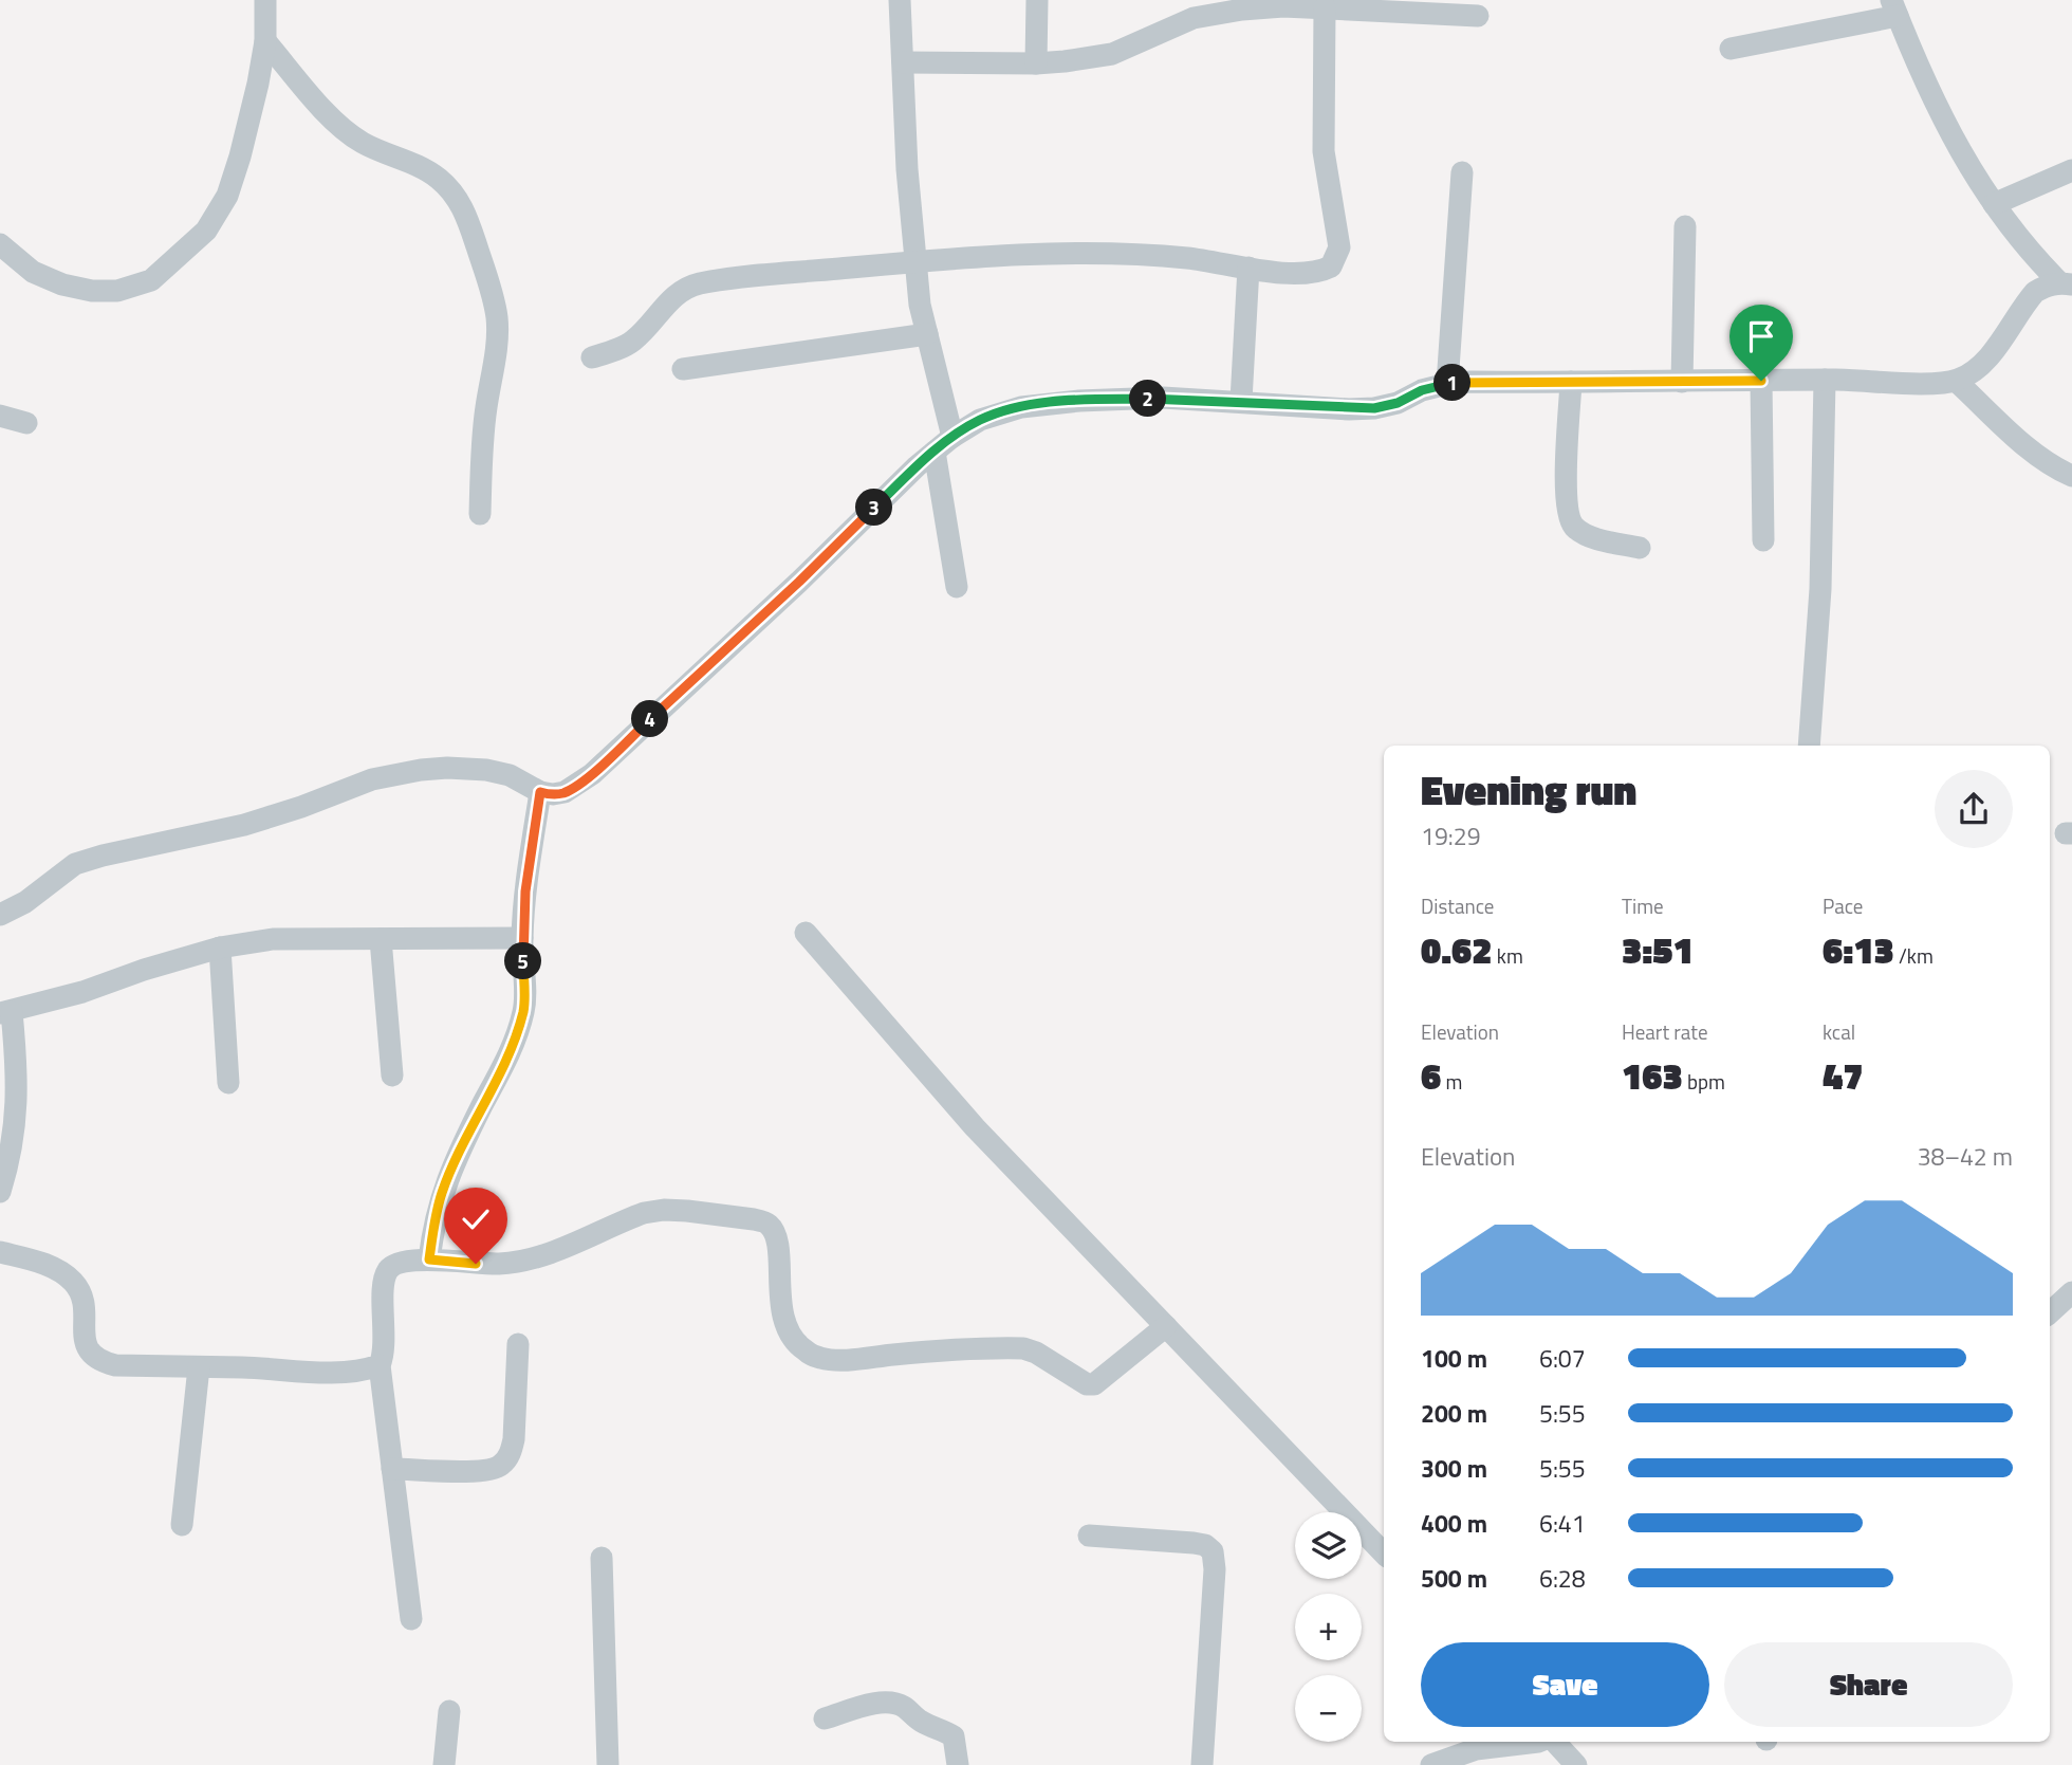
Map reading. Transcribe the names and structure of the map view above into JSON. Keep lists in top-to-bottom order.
{
  "page": {
    "pins": [
      "1",
      "2",
      "3",
      "4",
      "5"
    ],
    "heading": ["Evening run", "19:29"],
    "stats": [
      ["Distance", "0.62 km"],
      ["Time", "3:51"],
      ["Pace", "6:13 /km"],
      ["Elevation", "6 m"],
      ["Heart rate", "163 bpm"],
      ["kcal", "47"]
    ],
    "chart": ["Elevation", "38–42 m"],
    "list": [
      {
        "name": "100 m",
        "note": "6:07"
      },
      {
        "name": "200 m",
        "note": "5:55"
      },
      {
        "name": "300 m",
        "note": "5:55"
      },
      {
        "name": "400 m",
        "note": "6:41"
      },
      {
        "name": "500 m",
        "note": "6:28"
      }
    ],
    "map_buttons": ["+", "−"],
    "buttons": ["Save", "Share"]
  }
}
